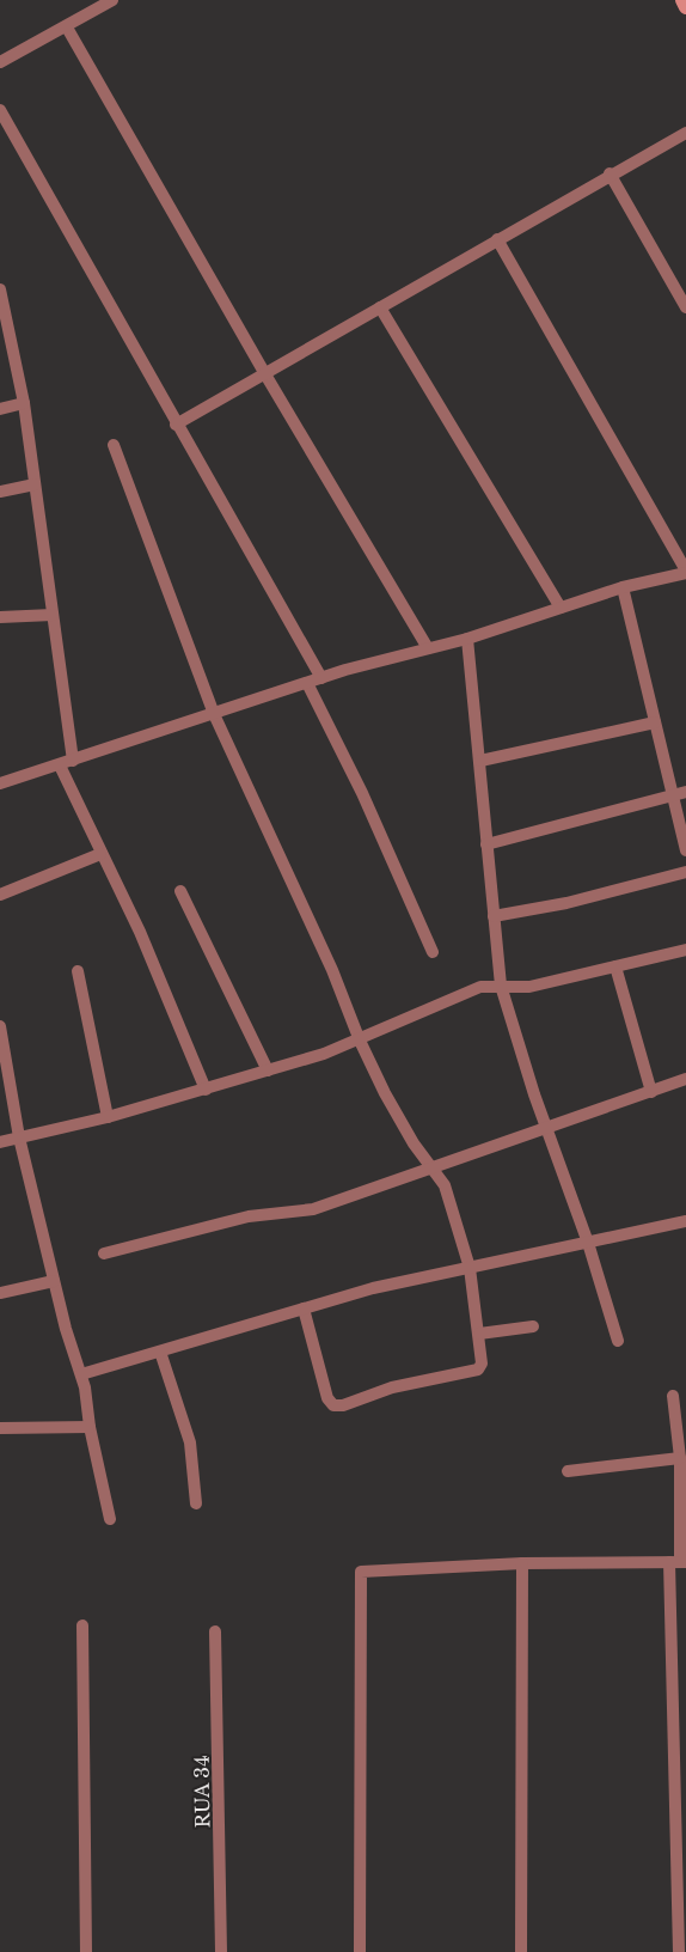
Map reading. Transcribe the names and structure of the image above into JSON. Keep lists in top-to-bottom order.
{
  "streets": {
    "street": ["RUA 34"]
  }
}
